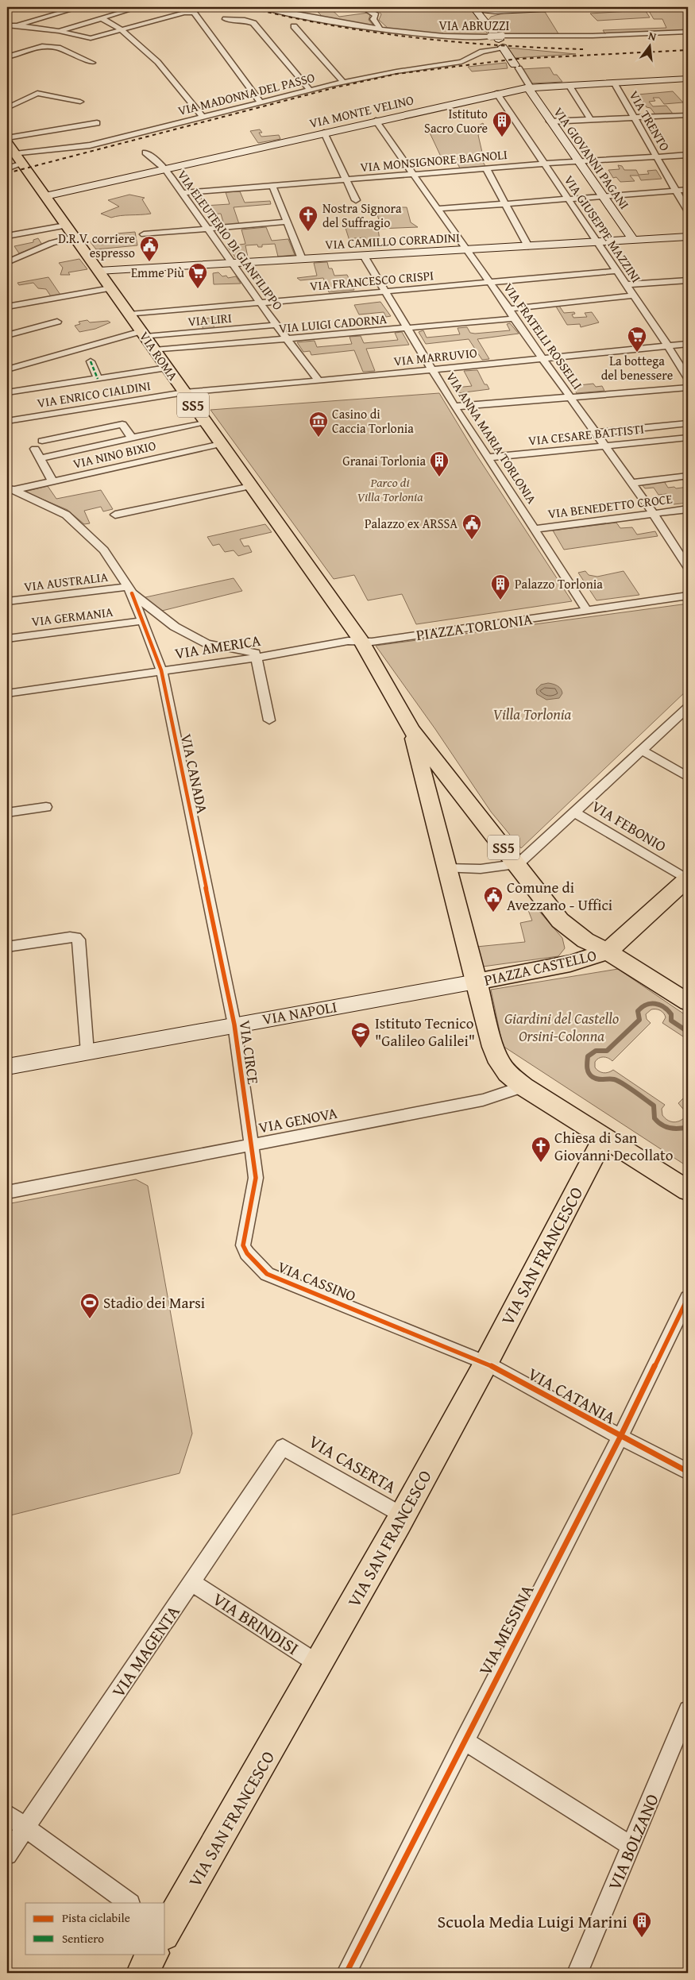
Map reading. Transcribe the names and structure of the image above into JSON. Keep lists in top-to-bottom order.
{
  "streets": {
    "main road": [
      "VIA ROMA",
      "SS5",
      "PIAZZA CASTELLO",
      "VIA SAN FRANCESCO"
    ],
    "street": [
      "VIA ABRUZZI",
      "VIA MADONNA DEL PASSO",
      "VIA MONTE VELINO",
      "VIA TRENTO",
      "VIA GIOVANNI PAGANI",
      "VIA MONSIGNORE BAGNOLI",
      "VIA GIUSEPPE MAZZINI",
      "VIA ELEUTERIO DI GIANFILIPPO",
      "VIA CAMILLO CORRADINI",
      "VIA FRANCESCO CRISPI",
      "VIA LIRI",
      "VIA LUIGI CADORNA",
      "VIA FRATELLI ROSSELLI",
      "VIA MARRUVIO",
      "VIA ENRICO CIALDINI",
      "VIA CESARE BATTISTI",
      "VIA ANNA MARIA TORLONIA",
      "VIA NINO BIXIO",
      "VIA BENEDETTO CROCE",
      "VIA AUSTRALIA",
      "VIA GERMANIA",
      "PIAZZA TORLONIA",
      "VIA AMERICA",
      "VIA CANADA",
      "VIA FEBONIO",
      "VIA NAPOLI",
      "VIA CIRCE",
      "VIA GENOVA",
      "VIA CASSINO",
      "VIA CATANIA",
      "VIA CASERTA",
      "VIA BRINDISI",
      "VIA MESSINA",
      "VIA MAGENTA",
      "VIA BOLZANO"
    ]
  },
  "crossings": [
    ["VIA ABRUZZI", "VIA MADONNA DEL PASSO"],
    ["VIA MADONNA DEL PASSO", "SS5"],
    ["VIA MONTE VELINO", "VIA TRENTO"],
    ["VIA MONTE VELINO", "VIA GIOVANNI PAGANI"],
    ["VIA MONTE VELINO", "VIA GIUSEPPE MAZZINI"],
    ["VIA MONTE VELINO", "VIA ELEUTERIO DI GIANFILIPPO"],
    ["VIA MONTE VELINO", "VIA FRATELLI ROSSELLI"],
    ["VIA MONTE VELINO", "VIA ROMA"],
    ["VIA TRENTO", "VIA MONSIGNORE BAGNOLI"],
    ["VIA GIOVANNI PAGANI", "VIA MONSIGNORE BAGNOLI"],
    ["VIA GIOVANNI PAGANI", "VIA CAMILLO CORRADINI"],
    ["VIA MONSIGNORE BAGNOLI", "VIA GIUSEPPE MAZZINI"],
    ["VIA MONSIGNORE BAGNOLI", "VIA ELEUTERIO DI GIANFILIPPO"],
    ["VIA MONSIGNORE BAGNOLI", "VIA FRATELLI ROSSELLI"],
    ["VIA GIUSEPPE MAZZINI", "VIA CAMILLO CORRADINI"],
    ["VIA GIUSEPPE MAZZINI", "VIA FRANCESCO CRISPI"],
    ["VIA GIUSEPPE MAZZINI", "VIA MARRUVIO"],
    ["VIA ELEUTERIO DI GIANFILIPPO", "VIA CAMILLO CORRADINI"],
    ["VIA ELEUTERIO DI GIANFILIPPO", "VIA FRANCESCO CRISPI"],
    ["VIA ELEUTERIO DI GIANFILIPPO", "VIA LIRI"],
    ["VIA ELEUTERIO DI GIANFILIPPO", "VIA LUIGI CADORNA"],
    ["VIA ELEUTERIO DI GIANFILIPPO", "VIA MARRUVIO"],
    ["VIA CAMILLO CORRADINI", "VIA FRATELLI ROSSELLI"],
    ["VIA CAMILLO CORRADINI", "VIA ROMA"],
    ["VIA CAMILLO CORRADINI", "VIA ANNA MARIA TORLONIA"],
    ["VIA FRANCESCO CRISPI", "VIA FRATELLI ROSSELLI"],
    ["VIA FRANCESCO CRISPI", "VIA ROMA"],
    ["VIA FRANCESCO CRISPI", "VIA ANNA MARIA TORLONIA"],
    ["VIA LIRI", "VIA ROMA"],
    ["VIA LUIGI CADORNA", "VIA FRATELLI ROSSELLI"],
    ["VIA LUIGI CADORNA", "VIA ROMA"],
    ["VIA LUIGI CADORNA", "VIA ANNA MARIA TORLONIA"],
    ["VIA FRATELLI ROSSELLI", "VIA MARRUVIO"],
    ["VIA FRATELLI ROSSELLI", "VIA CESARE BATTISTI"],
    ["VIA FRATELLI ROSSELLI", "VIA BENEDETTO CROCE"],
    ["VIA ROMA", "VIA MARRUVIO"],
    ["VIA ROMA", "VIA ENRICO CIALDINI"],
    ["VIA ROMA", "SS5"],
    ["VIA ROMA", "VIA NINO BIXIO"],
    ["VIA ROMA", "PIAZZA TORLONIA"],
    ["VIA ROMA", "VIA AMERICA"],
    ["VIA MARRUVIO", "VIA ENRICO CIALDINI"],
    ["VIA MARRUVIO", "VIA ANNA MARIA TORLONIA"],
    ["SS5", "PIAZZA TORLONIA"],
    ["SS5", "VIA AMERICA"],
    ["SS5", "PIAZZA CASTELLO"],
    ["SS5", "VIA NAPOLI"],
    ["VIA CESARE BATTISTI", "VIA ANNA MARIA TORLONIA"],
    ["VIA ANNA MARIA TORLONIA", "VIA BENEDETTO CROCE"],
    ["VIA ANNA MARIA TORLONIA", "PIAZZA TORLONIA"],
    ["VIA AUSTRALIA", "VIA CANADA"],
    ["VIA GERMANIA", "VIA CANADA"],
    ["PIAZZA TORLONIA", "VIA AMERICA"],
    ["VIA AMERICA", "VIA CANADA"],
    ["VIA CANADA", "VIA CIRCE"],
    ["PIAZZA CASTELLO", "VIA NAPOLI"],
    ["PIAZZA CASTELLO", "VIA GENOVA"],
    ["PIAZZA CASTELLO", "VIA SAN FRANCESCO"],
    ["VIA NAPOLI", "VIA CIRCE"],
    ["VIA CIRCE", "VIA GENOVA"],
    ["VIA CIRCE", "VIA CASSINO"],
    ["VIA GENOVA", "VIA CASSINO"],
    ["VIA SAN FRANCESCO", "VIA CASSINO"],
    ["VIA SAN FRANCESCO", "VIA CATANIA"],
    ["VIA SAN FRANCESCO", "VIA CASERTA"],
    ["VIA SAN FRANCESCO", "VIA BRINDISI"],
    ["VIA CASSINO", "VIA CATANIA"],
    ["VIA CATANIA", "VIA MESSINA"],
    ["VIA CASERTA", "VIA MAGENTA"],
    ["VIA BRINDISI", "VIA MAGENTA"]
  ],
  "parks": ["Parco di Villa Torlonia", "Villa Torlonia", "Giardini del Castello Orsini-Colonna"],
  "places": {
    "building": [
      "Istituto Sacro Cuore",
      "Granai Torlonia",
      "Palazzo Torlonia",
      "Scuola Media Luigi Marini"
    ],
    "church": ["Nostra Signora del Suffragio", "Chiesa di San Giovanni Decollato"],
    "public building": ["D.R.V. corriere espresso", "Palazzo ex ARSSA", "Comune di Avezzano - Uffici"],
    "supermarket": ["Emme Più", "La bottega del benessere"],
    "museum": ["Casino di Caccia Torlonia"],
    "school or university": ["Istituto Tecnico \"Galileo Galilei\""],
    "sports": ["Stadio dei Marsi"]
  },
  "legend": ["Pista ciclabile", "Sentiero"],
  "north": "top"
}
